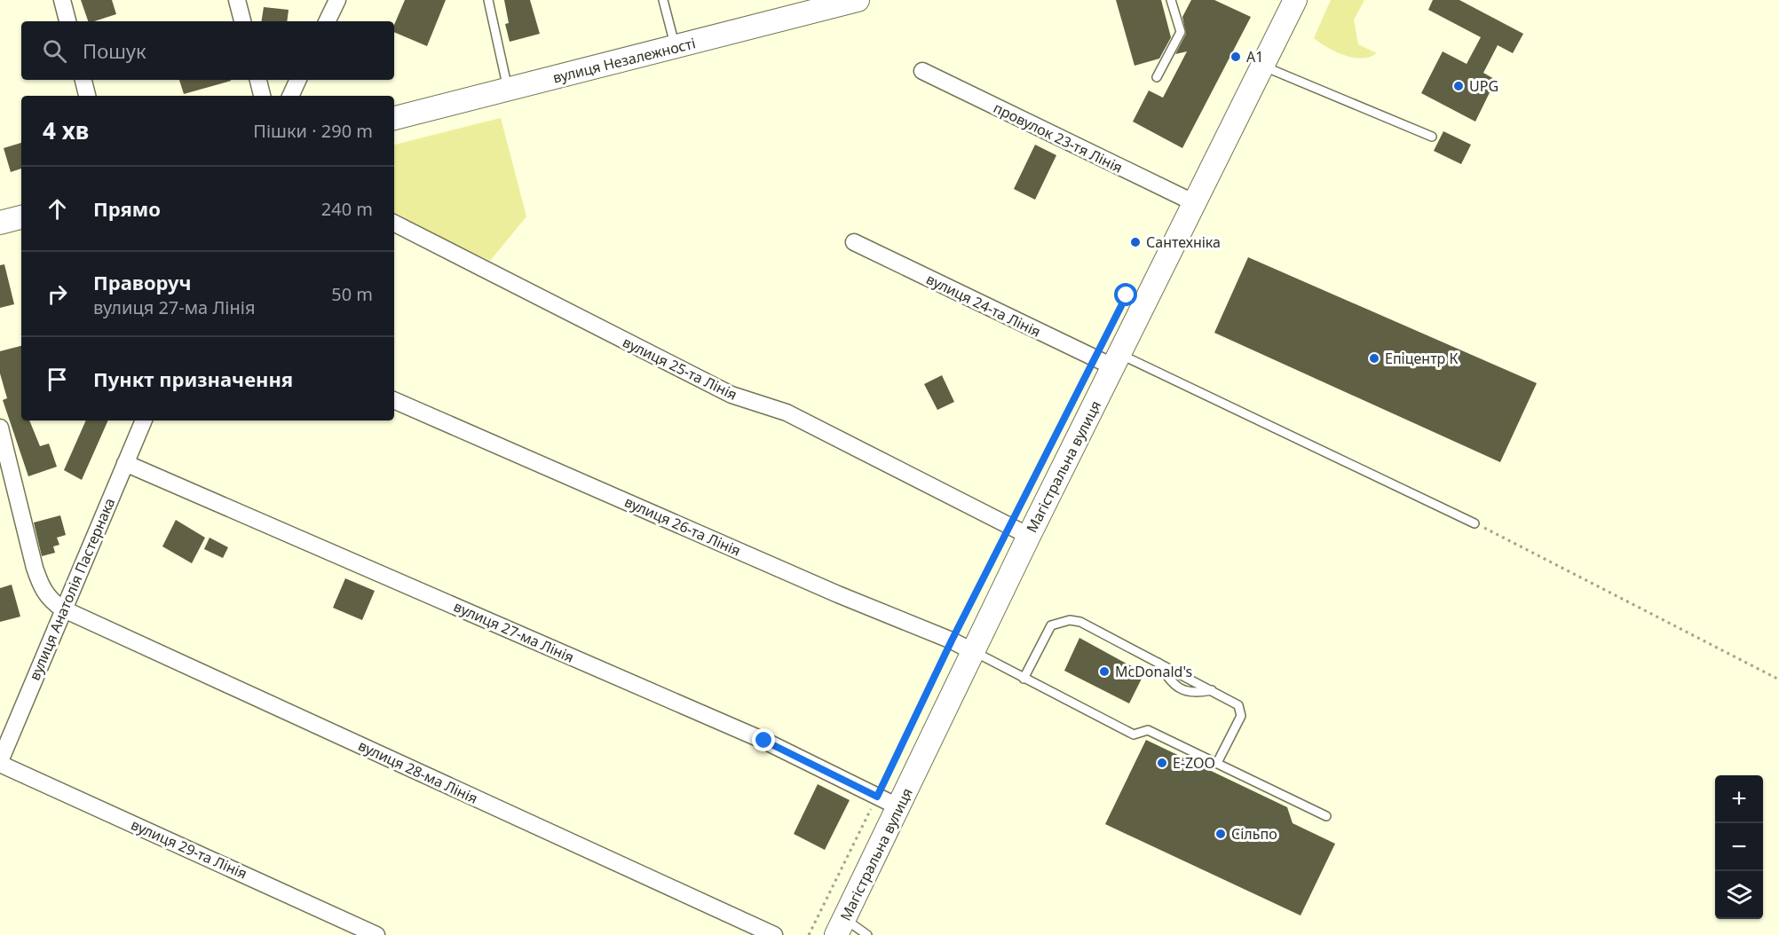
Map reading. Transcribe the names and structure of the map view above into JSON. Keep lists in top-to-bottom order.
{
  "streets": {
    "main road": ["вулиця Незалежності", "Магістральна вулиця"],
    "street": [
      "провулок 23-тя Лінія",
      "вулиця 24-та Лінія",
      "вулиця 25-та Лінія",
      "вулиця 26-та Лінія",
      "вулиця Анатолія Пастернака",
      "вулиця 27-ма Лінія",
      "вулиця 28-ма Лінія",
      "вулиця 29-та Лінія"
    ]
  },
  "crossings": [
    ["провулок 23-тя Лінія", "Магістральна вулиця"],
    ["вулиця 24-та Лінія", "Магістральна вулиця"],
    ["вулиця 25-та Лінія", "Магістральна вулиця"],
    ["Магістральна вулиця", "вулиця 26-та Лінія"],
    ["Магістральна вулиця", "вулиця 27-ма Лінія"],
    ["вулиця Анатолія Пастернака", "вулиця 27-ма Лінія"],
    ["вулиця Анатолія Пастернака", "вулиця 28-ма Лінія"],
    ["вулиця Анатолія Пастернака", "вулиця 29-та Лінія"]
  ],
  "places": [
    "А1",
    "UPG",
    "Сантехніка",
    "Епіцентр К",
    "McDonald's",
    "E-ZOO",
    "Сільпо"
  ],
  "page": {
    "search": "Пошук",
    "heading": ["4 хв", "Пішки · 290 m"],
    "list": [
      ["Прямо", "240 m"],
      ["Праворуч", "вулиця 27-ма Лінія", "50 m"],
      "Пункт призначення"
    ],
    "map_buttons": ["+", "−"]
  }
}
